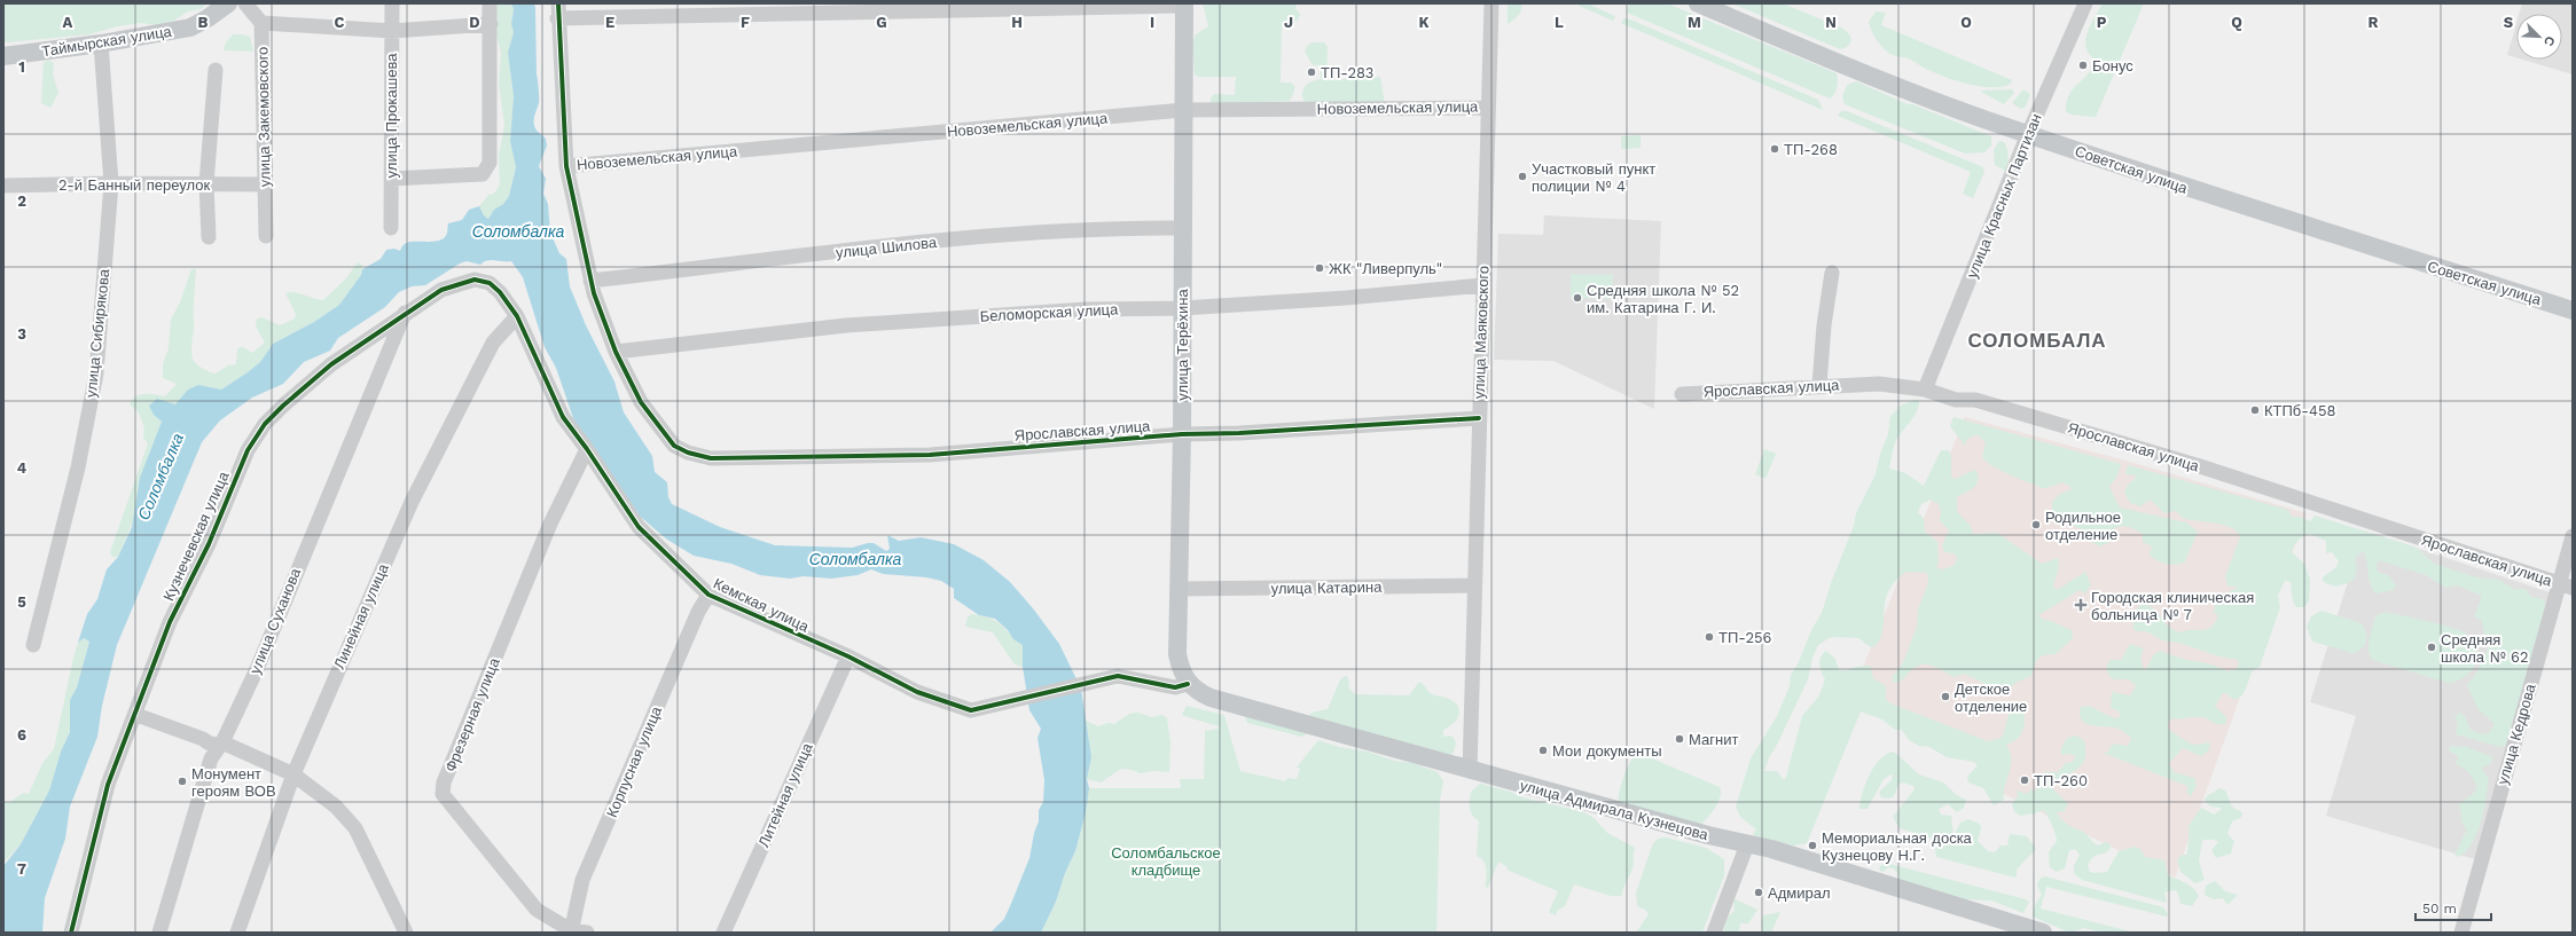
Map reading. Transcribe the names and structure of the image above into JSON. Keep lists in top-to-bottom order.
{
  "streets": {
    "main road": [
      "Таймырская улица",
      "Советская улица",
      "улица Терёхина",
      "улица Адмирала Кузнецова"
    ],
    "street": [
      "Новоземельская улица",
      "улица Прокашева",
      "улица Закемовского",
      "2-й Банный переулок",
      "улица Красных Партизан",
      "улица Шилова",
      "Беломорская улица",
      "улица Маяковского",
      "улица Сибирякова",
      "Ярославская улица",
      "Кузнечевская улица",
      "улица Катарина",
      "Кемская улица",
      "Линейная улица",
      "улица Суханова",
      "Фрезерная улица",
      "улица Кедрова",
      "Корпусная улица",
      "Литейная улица"
    ]
  },
  "crossings": [
    ["Таймырская улица", "улица Сибирякова"],
    ["Новоземельская улица", "улица Маяковского"],
    ["Новоземельская улица", "улица Терёхина"],
    ["улица Закемовского", "2-й Банный переулок"],
    ["Советская улица", "улица Красных Партизан"],
    ["2-й Банный переулок", "улица Сибирякова"],
    ["улица Красных Партизан", "Ярославская улица"],
    ["улица Шилова", "улица Терёхина"],
    ["Беломорская улица", "улица Маяковского"],
    ["Беломорская улица", "улица Терёхина"],
    ["Беломорская улица", "Ярославская улица"],
    ["улица Маяковского", "Ярославская улица"],
    ["улица Маяковского", "улица Катарина"],
    ["улица Маяковского", "улица Адмирала Кузнецова"],
    ["улица Терёхина", "Ярославская улица"],
    ["улица Терёхина", "улица Катарина"],
    ["улица Терёхина", "Кемская улица"],
    ["улица Терёхина", "улица Адмирала Кузнецова"],
    ["Ярославская улица", "улица Кедрова"],
    ["Кузнечевская улица", "Кемская улица"],
    ["Кузнечевская улица", "улица Суханова"],
    ["Кемская улица", "Линейная улица"],
    ["Кемская улица", "Фрезерная улица"],
    ["Кемская улица", "Корпусная улица"],
    ["Кемская улица", "Литейная улица"],
    ["Кемская улица", "улица Адмирала Кузнецова"],
    ["Фрезерная улица", "Корпусная улица"]
  ],
  "districts": ["СОЛОМБАЛА"],
  "water": ["Соломбалка"],
  "parks": ["Соломбальское кладбище"],
  "places": {
    "other": [
      "Бонус",
      "ТП-283",
      "ТП-268",
      "Участковый пункт полиции № 4",
      "ЖК \"Ливерпуль\"",
      "Средняя школа № 52 им. Катарина Г. И.",
      "КТПб-458",
      "Родильное отделение",
      "ТП-256",
      "Средняя школа № 62",
      "Детское отделение",
      "Магнит",
      "Мои документы",
      "ТП-260",
      "Монумент героям ВОВ",
      "Мемориальная доска Кузнецову Н.Г.",
      "Адмирал"
    ],
    "health": ["Городская клиническая больница № 7"]
  },
  "scale_bar": "50 m",
  "north": "bottom right",
  "grid": {
    "columns": [
      "A",
      "B",
      "C",
      "D",
      "E",
      "F",
      "G",
      "H",
      "I",
      "J",
      "K",
      "L",
      "M",
      "N",
      "O",
      "P",
      "Q",
      "R",
      "S"
    ],
    "rows": [
      "1",
      "2",
      "3",
      "4",
      "5",
      "6",
      "7"
    ]
  }
}
